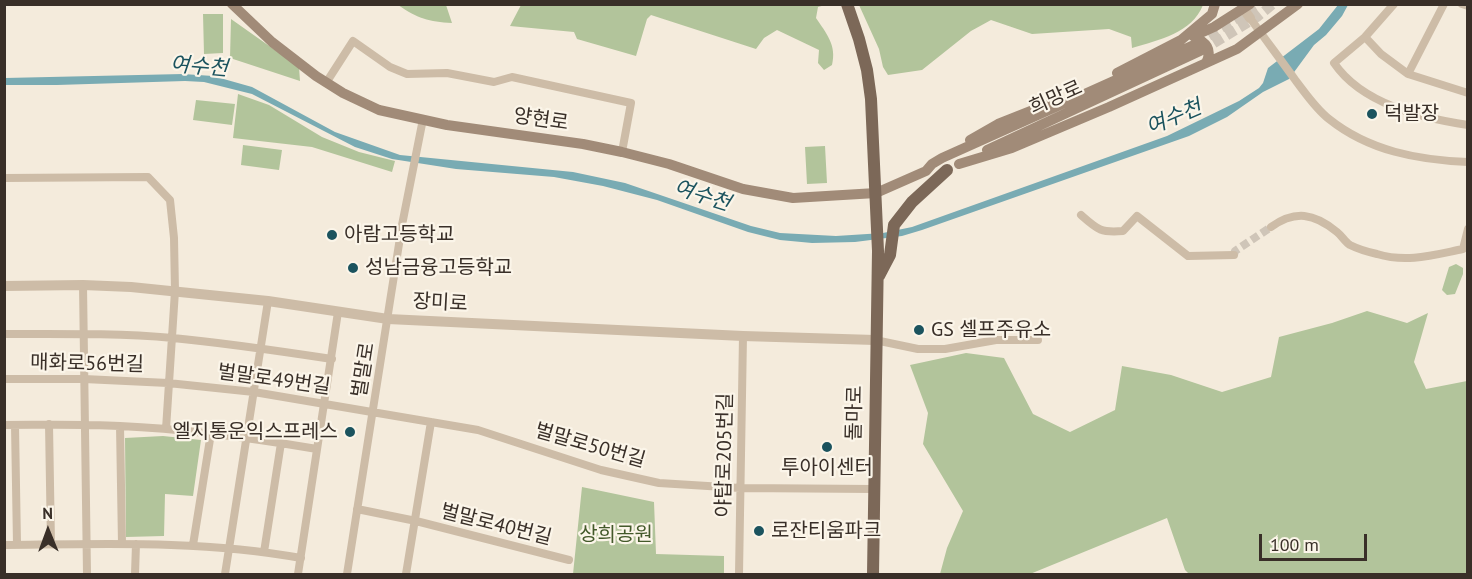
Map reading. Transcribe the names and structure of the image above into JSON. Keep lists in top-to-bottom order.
{
  "streets": {
    "main road": ["희망로", "양현로", "돌마로"],
    "street": [
      "장미로",
      "매화로56번길",
      "벌말로",
      "벌말로49번길",
      "벌말로50번길",
      "야탑로205번길",
      "벌말로40번길"
    ]
  },
  "crossings": [
    ["희망로", "양현로"],
    ["희망로", "돌마로"],
    ["양현로", "벌말로"],
    ["양현로", "돌마로"],
    ["장미로", "벌말로"],
    ["장미로", "돌마로"],
    ["장미로", "야탑로205번길"],
    ["매화로56번길", "벌말로49번길"],
    ["벌말로", "벌말로49번길"],
    ["벌말로", "벌말로50번길"],
    ["벌말로", "벌말로40번길"],
    ["벌말로49번길", "벌말로50번길"],
    ["돌마로", "벌말로50번길"],
    ["벌말로50번길", "야탑로205번길"],
    ["벌말로50번길", "벌말로40번길"]
  ],
  "water": ["여수천"],
  "parks": ["상희공원"],
  "places": [
    "덕발장",
    "아람고등학교",
    "성남금융고등학교",
    "GS 셀프주유소",
    "엘지통운익스프레스",
    "투아이센터",
    "로잔티움파크"
  ],
  "scale_bar": "100 m",
  "north": "top"
}
